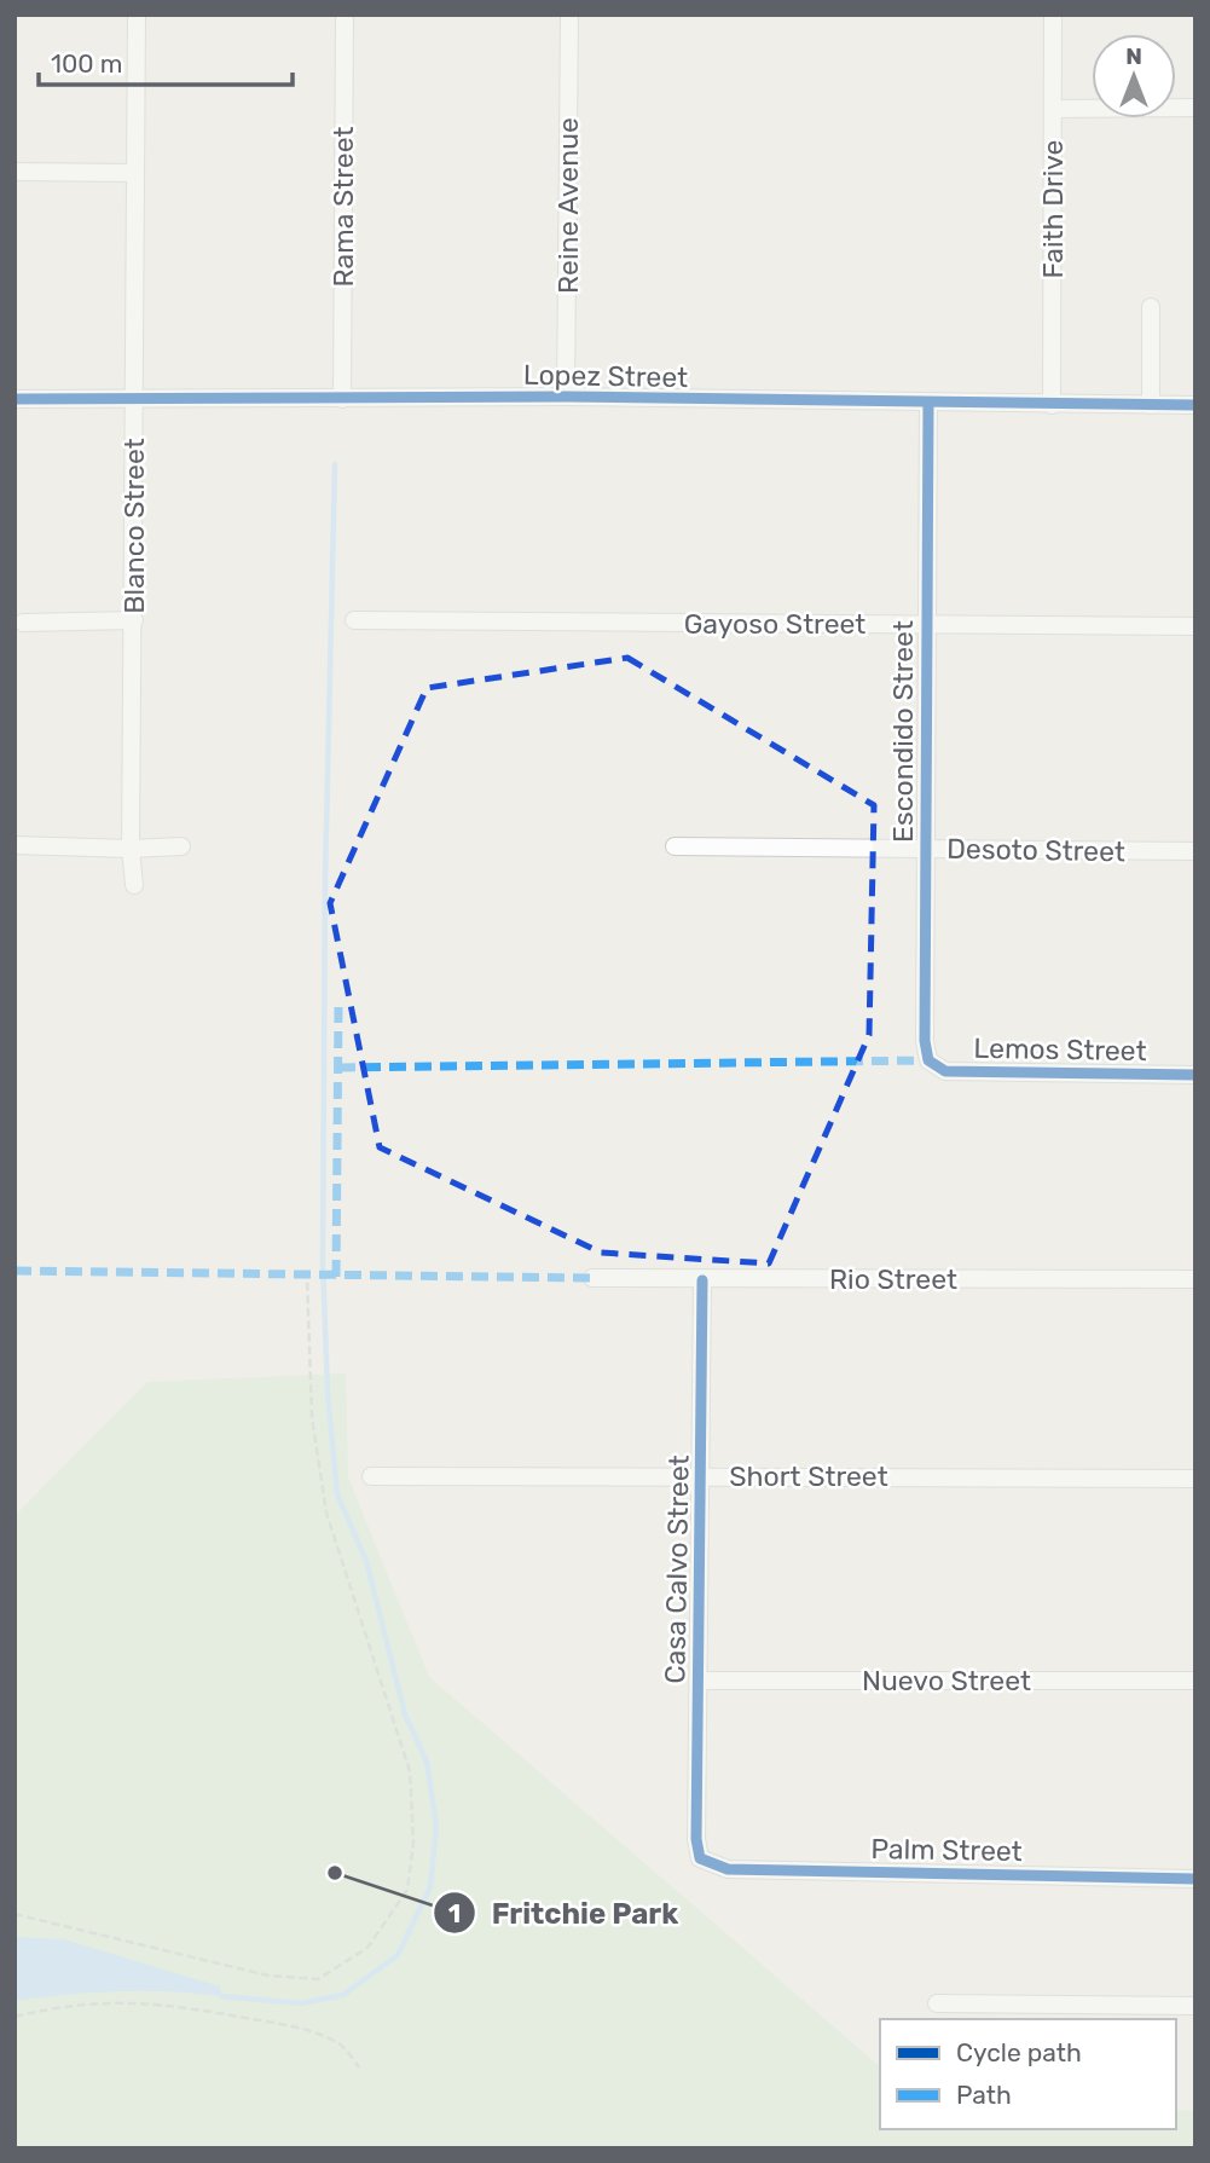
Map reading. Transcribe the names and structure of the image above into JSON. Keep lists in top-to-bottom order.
{
  "streets": {
    "street": [
      "Reine Avenue",
      "Rama Street",
      "Faith Drive",
      "Lopez Street",
      "Blanco Street",
      "Gayoso Street",
      "Escondido Street",
      "Desoto Street",
      "Lemos Street",
      "Rio Street",
      "Short Street",
      "Casa Calvo Street",
      "Nuevo Street",
      "Palm Street"
    ]
  },
  "crossings": [
    ["Reine Avenue", "Lopez Street"],
    ["Rama Street", "Lopez Street"],
    ["Faith Drive", "Lopez Street"],
    ["Lopez Street", "Blanco Street"],
    ["Lopez Street", "Escondido Street"],
    ["Gayoso Street", "Escondido Street"],
    ["Escondido Street", "Desoto Street"],
    ["Escondido Street", "Lemos Street"],
    ["Rio Street", "Casa Calvo Street"],
    ["Short Street", "Casa Calvo Street"],
    ["Casa Calvo Street", "Nuevo Street"],
    ["Casa Calvo Street", "Palm Street"]
  ],
  "places": ["Fritchie Park"],
  "legend": ["Cycle path", "Path"],
  "scale_bar": "100 m",
  "north": "top"
}
